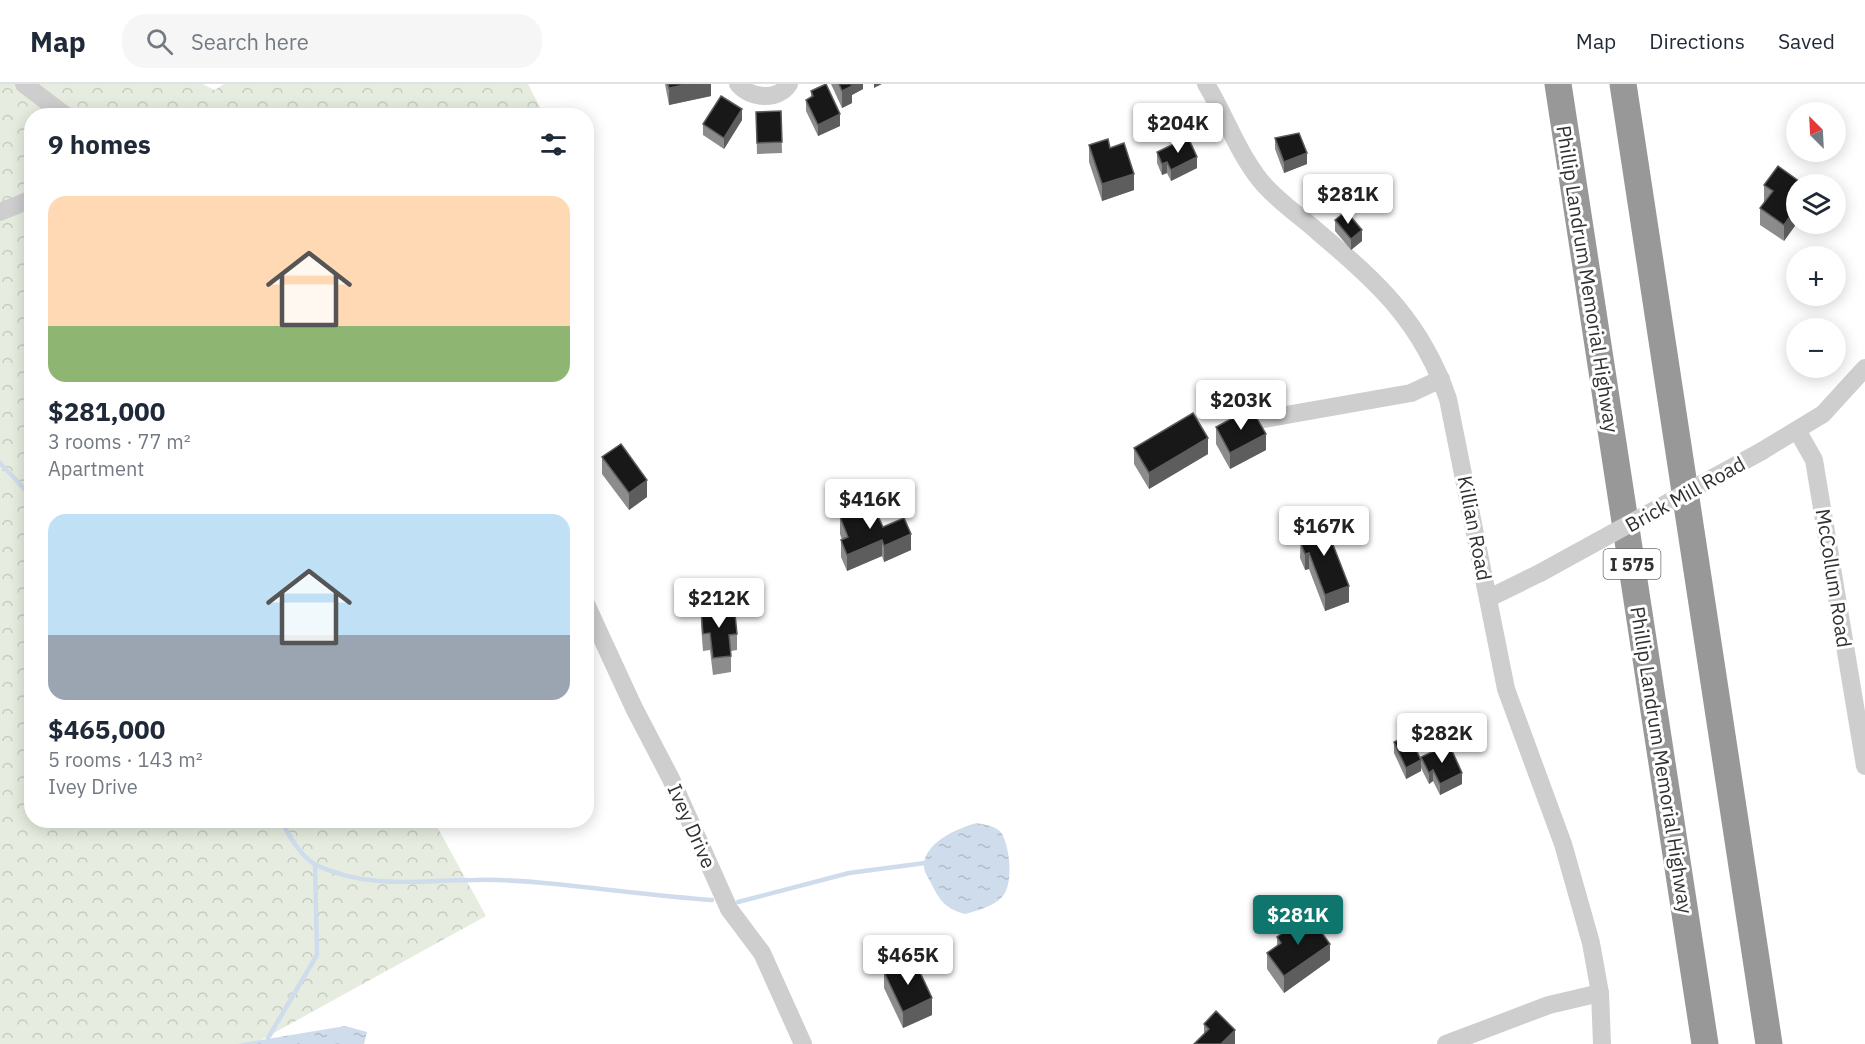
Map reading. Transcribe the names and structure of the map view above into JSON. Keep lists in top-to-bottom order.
{
  "streets": {
    "highway": ["Phillip Landrum Memorial Highway", "I 575"],
    "street": [
      "Brick Mill Road",
      "Killian Road",
      "McCollum Road",
      "Ivey Drive"
    ]
  },
  "crossings": [
    ["Brick Mill Road", "Killian Road"],
    ["Brick Mill Road", "McCollum Road"]
  ],
  "north": "top left",
  "page": {
    "header": "Map",
    "search": "Search here",
    "nav": ["Map", "Directions", "Saved"],
    "map_buttons": ["+", "−"],
    "price": [
      "$204K",
      "$281K",
      "$203K",
      "$416K",
      "$167K",
      "$212K",
      "$282K",
      "$281K",
      "$465K"
    ],
    "heading": "9 homes",
    "list": [
      {
        "name": "$281,000",
        "note": "3 rooms · 77 m² · Apartment"
      },
      {
        "name": "$465,000",
        "note": "5 rooms · 143 m² · Ivey Drive"
      }
    ]
  }
}
